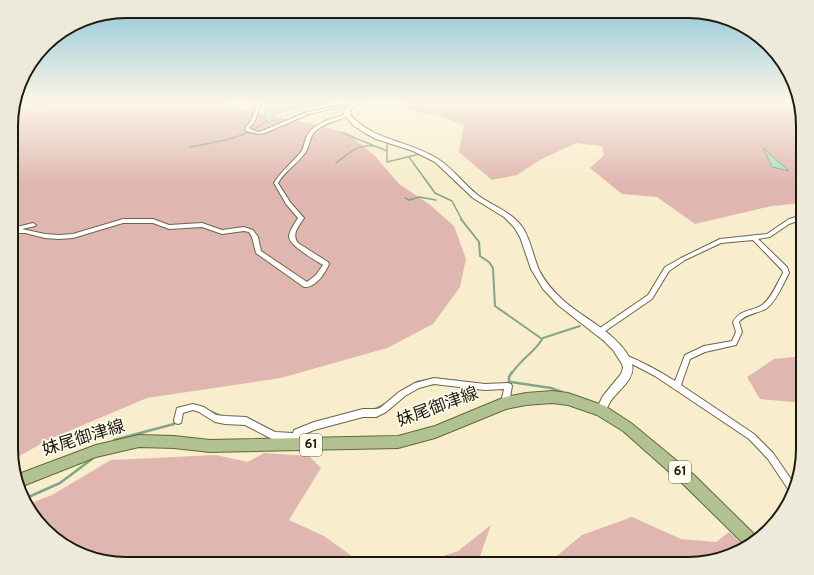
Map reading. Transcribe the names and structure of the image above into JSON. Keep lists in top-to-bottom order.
{
  "streets": {
    "main road": ["妹尾御津線", "61"]
  }
}
